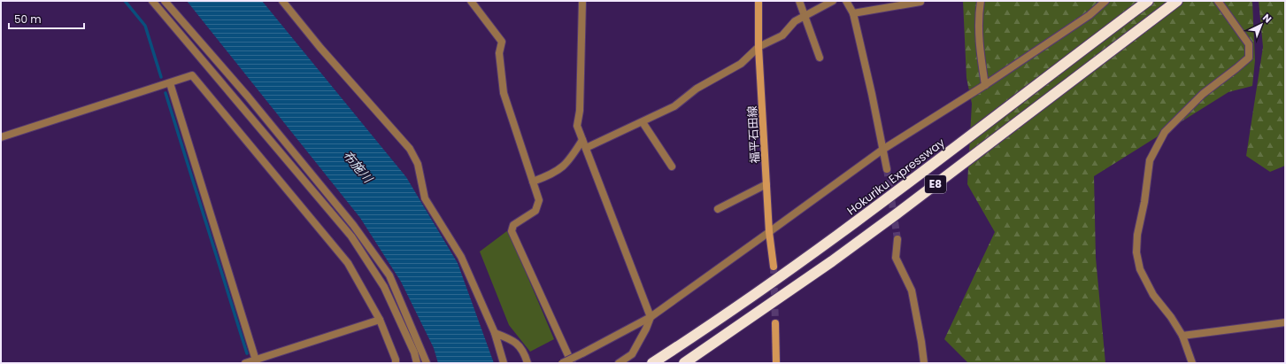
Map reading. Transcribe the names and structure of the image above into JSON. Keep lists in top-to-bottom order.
{
  "streets": {
    "highway": ["Hokuriku Expressway", "E8"],
    "main road": ["福平石田線"]
  },
  "water": ["布施川"],
  "scale_bar": "50 m",
  "north": "top right"
}
